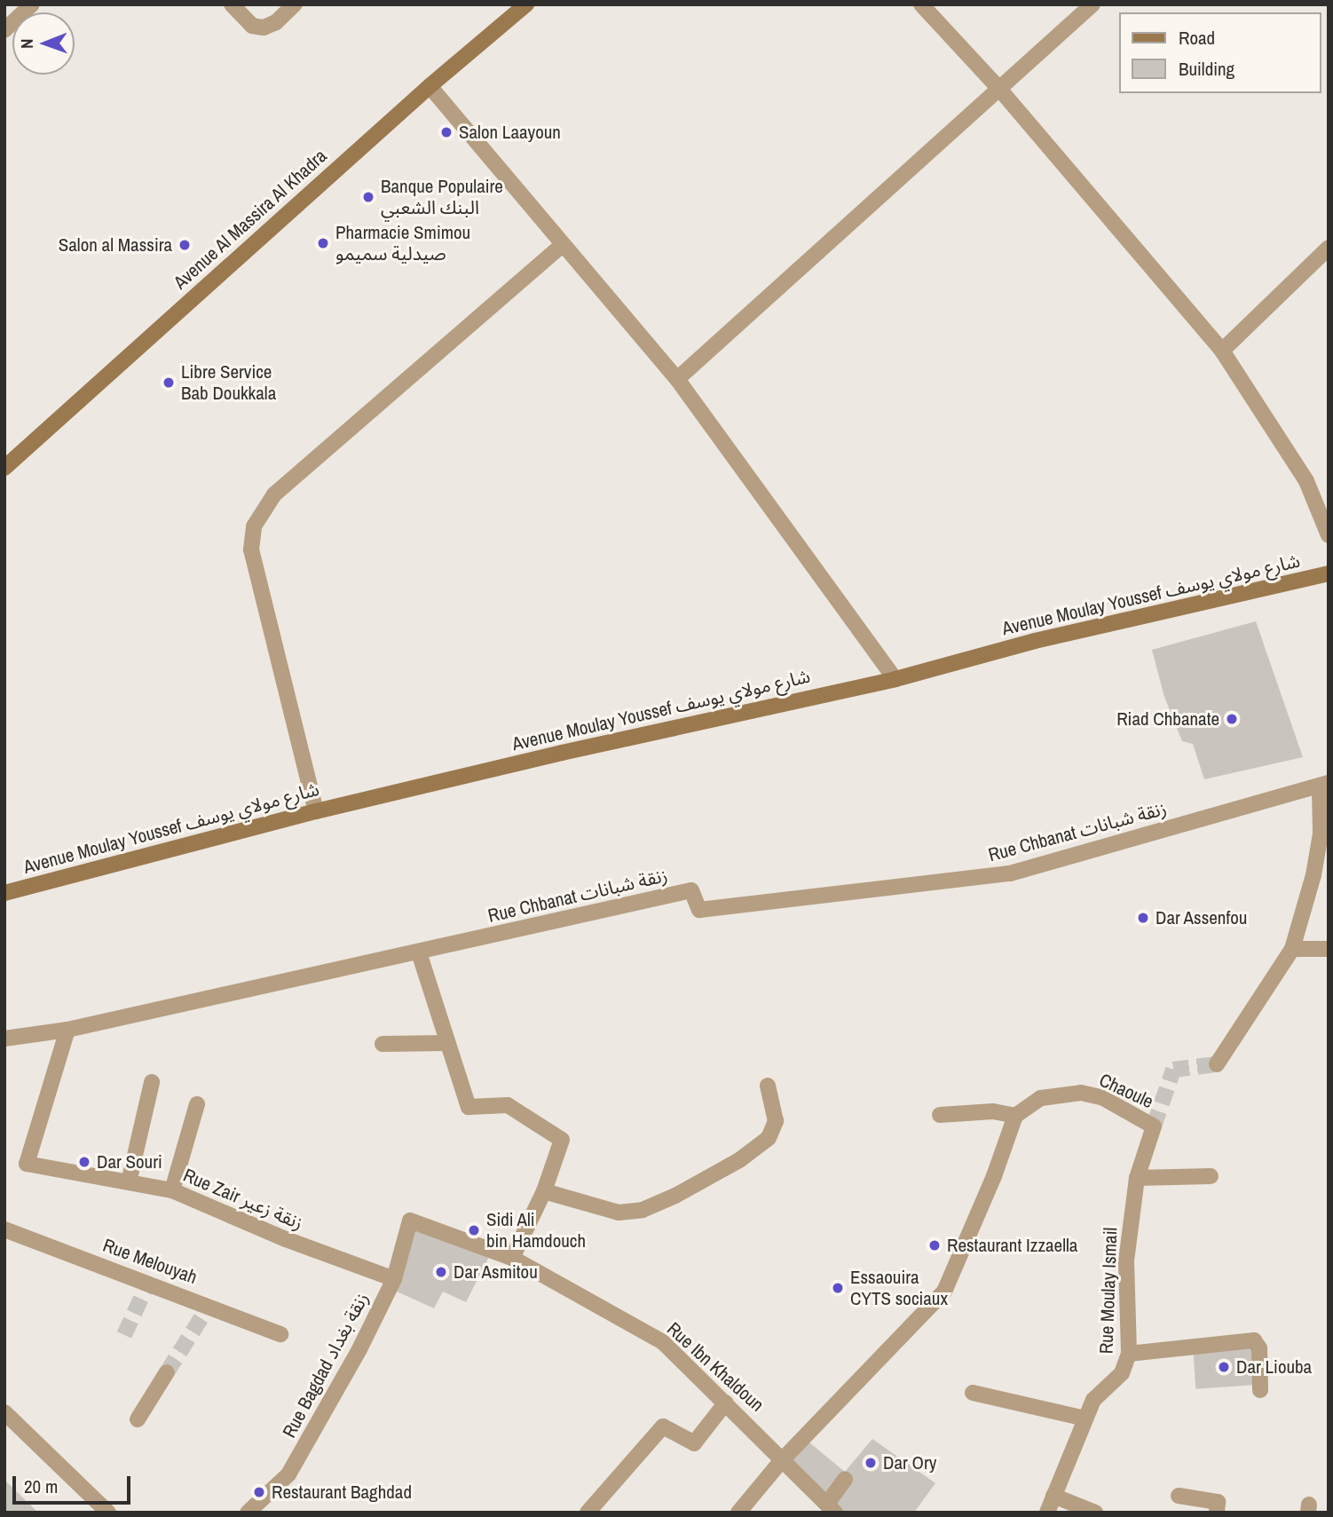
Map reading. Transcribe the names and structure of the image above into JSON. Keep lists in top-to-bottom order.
{
  "streets": {
    "street": [
      "Avenue Al Massira Al Khadra",
      "Avenue Moulay Youssef شارع مولاي يوسف",
      "Rue Chbanat زنقة شبانات",
      "Chaoule",
      "Rue Zair زنقة زعير",
      "Rue Melouyah",
      "Rue Moulay Ismail",
      "Rue Bagdad زنقة بغداد",
      "Rue Ibn Khaldoun"
    ]
  },
  "crossings": [
    ["Rue Chbanat زنقة شبانات", "Rue Zair زنقة زعير"],
    ["Chaoule", "Rue Moulay Ismail"],
    ["Rue Zair زنقة زعير", "Rue Bagdad زنقة بغداد"],
    ["Rue Bagdad زنقة بغداد", "Rue Ibn Khaldoun"]
  ],
  "places": [
    "Salon Laayoun",
    "Banque Populaire البنك الشعبي",
    "Pharmacie Smimou صيدلية سميمو",
    "Salon al Massira",
    "Libre Service Bab Doukkala",
    "Riad Chbanate",
    "Dar Assenfou",
    "Dar Souri",
    "Sidi Ali bin Hamdouch",
    "Restaurant Izzaella",
    "Dar Asmitou",
    "Essaouira CYTS sociaux",
    "Dar Liouba",
    "Dar Ory",
    "Restaurant Baghdad"
  ],
  "legend": ["Road", "Building"],
  "scale_bar": "20 m",
  "north": "left"
}
